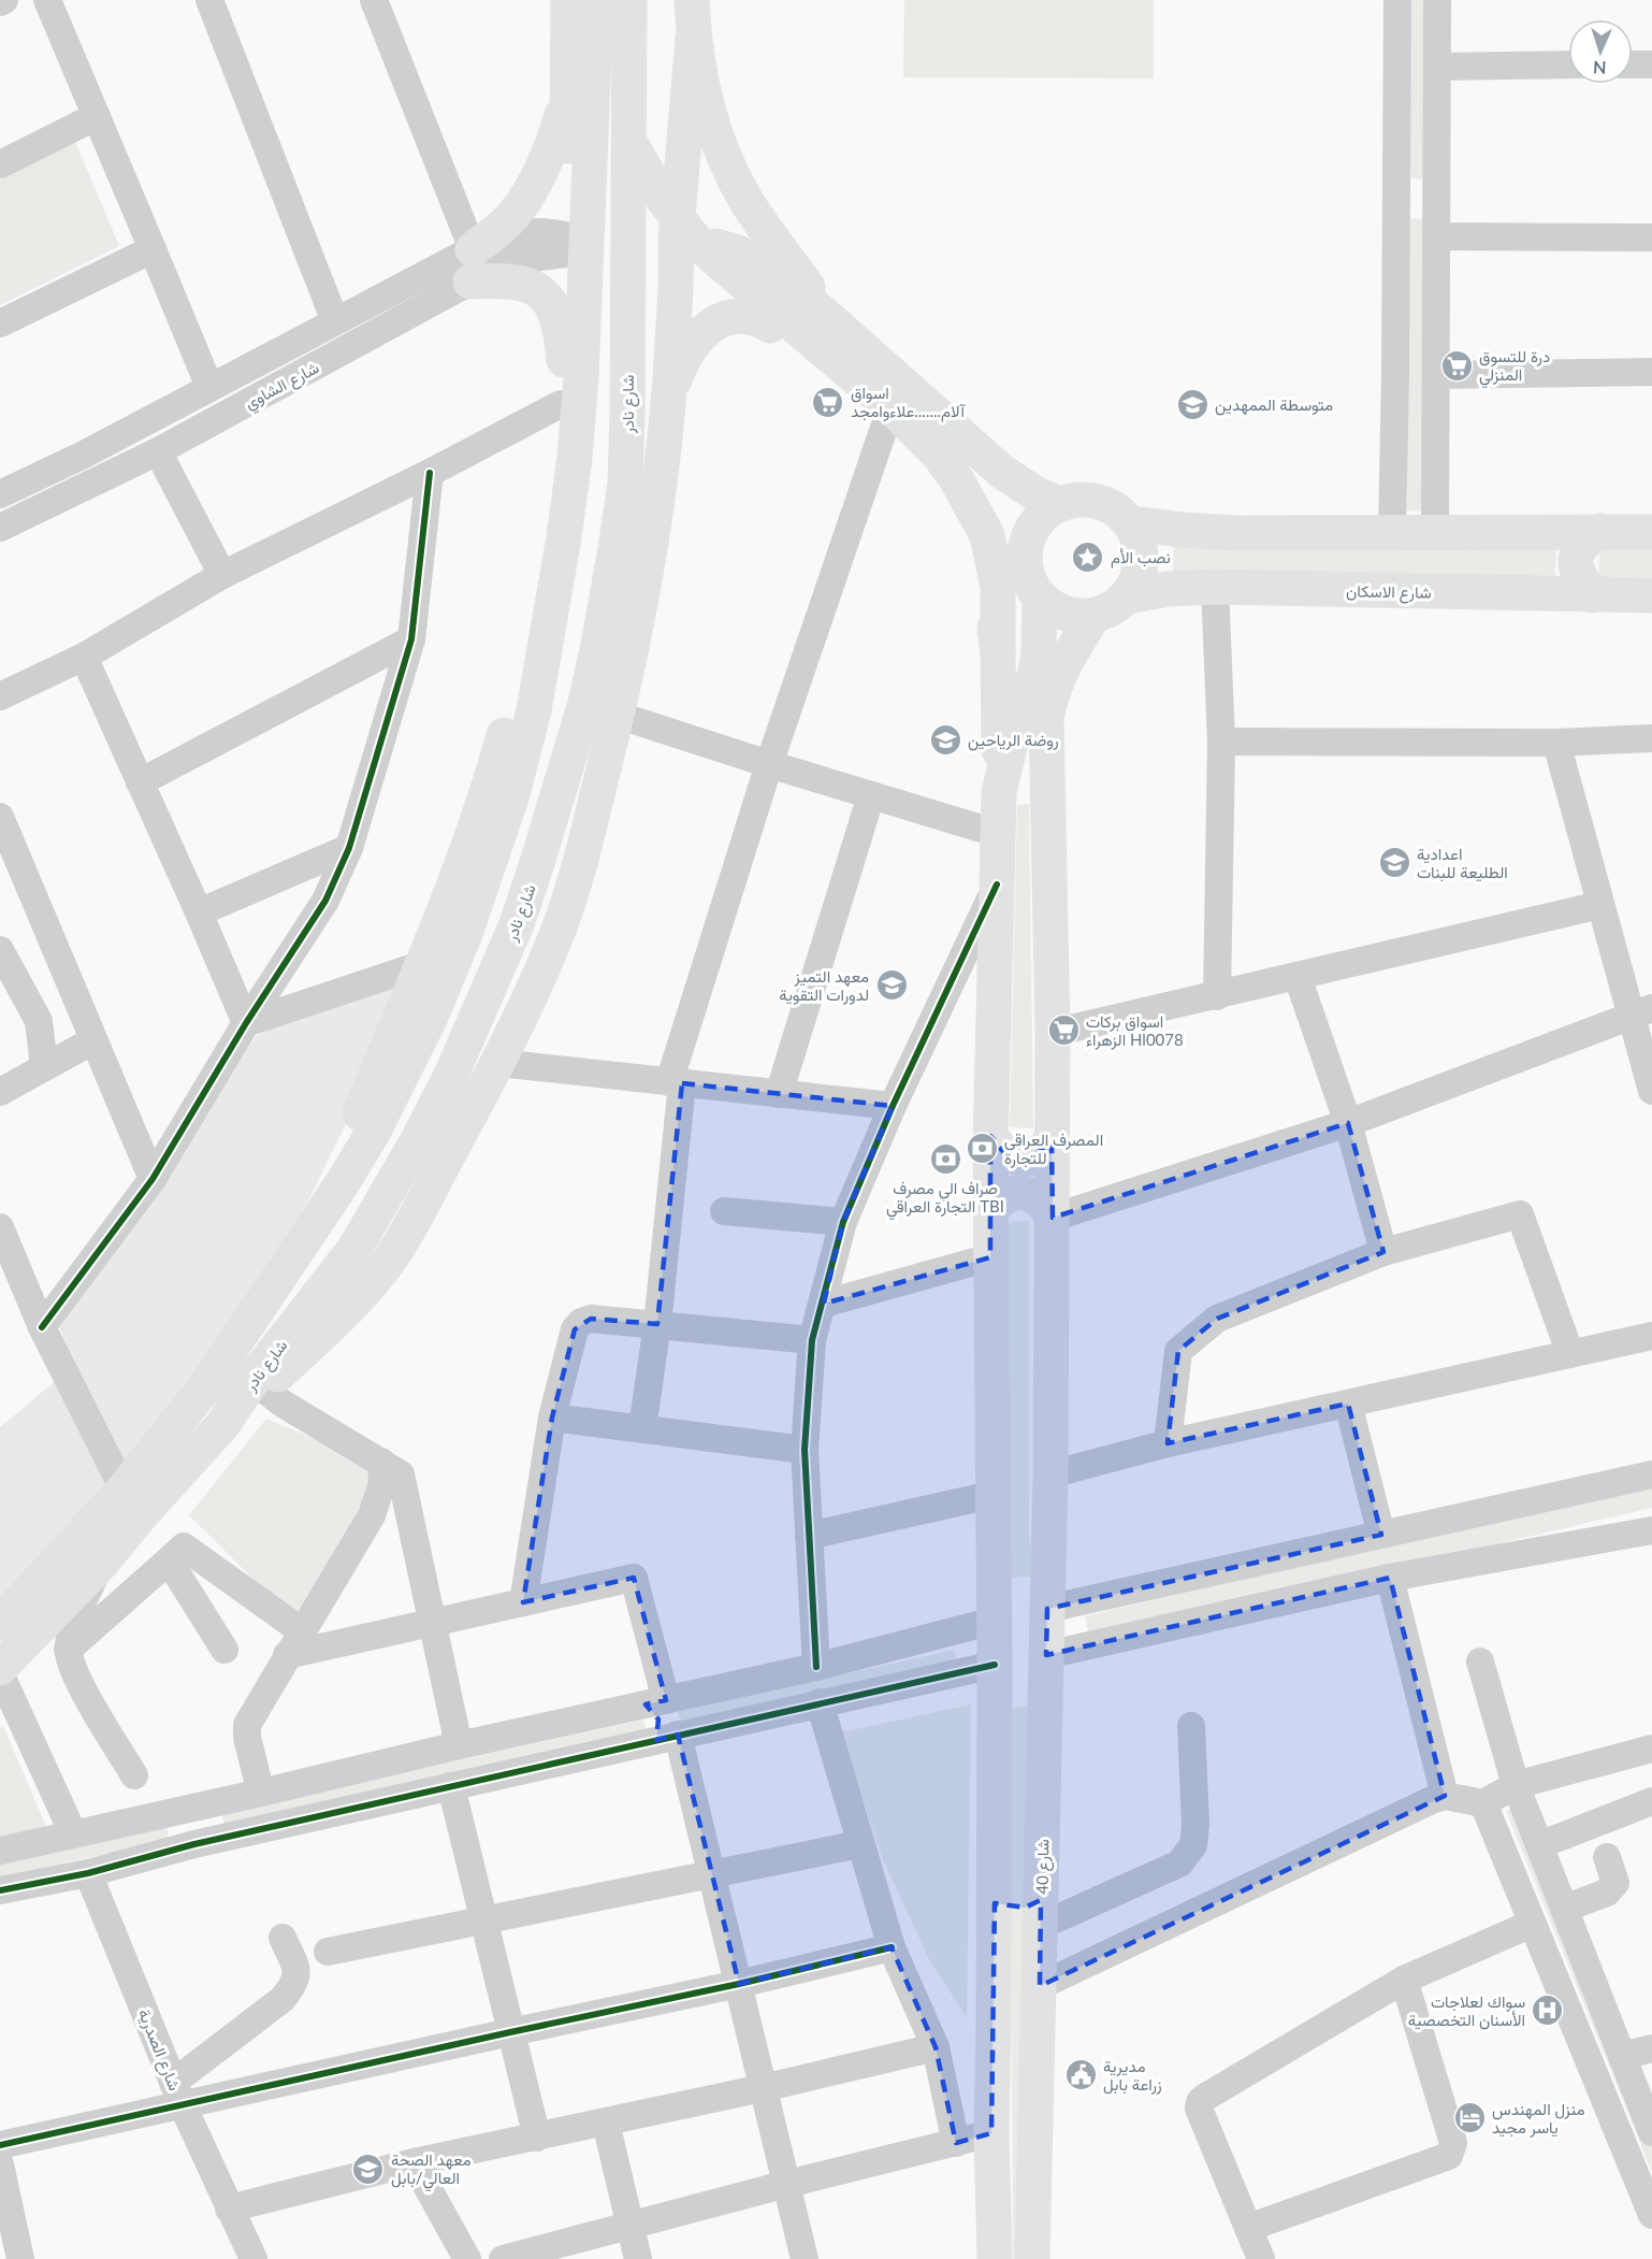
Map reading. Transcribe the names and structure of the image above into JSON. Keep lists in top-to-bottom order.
{
  "streets": {
    "main road": ["شارع نادر", "شارع الاسكان", "شارع 40"],
    "street": ["شارع الشاوي", "شارع الصدرية"]
  },
  "crossings": [
    ["شارع الاسكان", "شارع 40"]
  ],
  "places": {
    "supermarket": ["درة للتسوق المنزلي", "اسواق آلام.......علاءوامجد", "اسواق بركات الزهراء Hl0078"],
    "school or university": [
      "متوسطة الممهدين",
      "روضة الرياحين",
      "اعدادية الطليعة للبنات",
      "معهد التميز لدورات التقوية",
      "معهد الصحة العالي/بابل"
    ],
    "place": ["نصب الأم"],
    "bank": ["المصرف العراقي للتجارة", "صراف الي مصرف التجارة العراقي TBI"],
    "hospital": ["سواك لعلاجات الأسنان التخصصية"],
    "public building": ["مديرية زراعة بابل"],
    "hotel": ["منزل المهندس ياسر مجيد"]
  },
  "north": "bottom"
}
